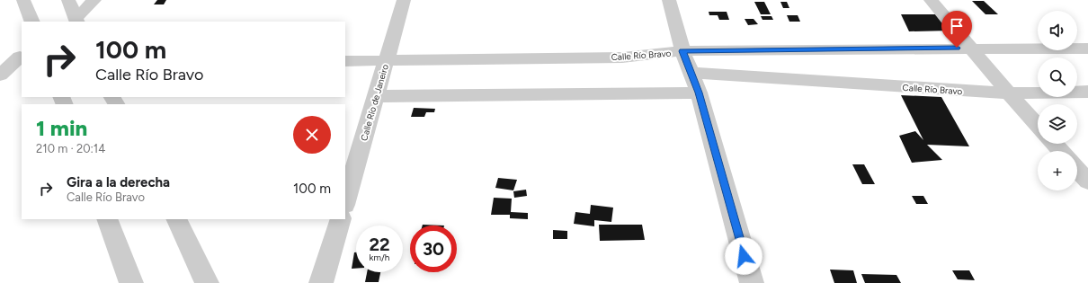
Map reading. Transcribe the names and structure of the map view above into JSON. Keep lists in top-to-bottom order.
{
  "streets": {
    "street": ["Calle Río Bravo", "Calle Río de Janeiro"]
  },
  "crossings": [
    ["Calle Río Bravo", "Calle Río de Janeiro"]
  ],
  "page": {
    "map_buttons": "+",
    "turn": ["100 m", "Calle Río Bravo"],
    "heading": ["1 min", "210 m · 20:14"],
    "list": [
      {
        "name": "Gira a la derecha",
        "note": "Calle Río Bravo",
        "value": "100 m"
      }
    ],
    "speed": "22 km/h",
    "limit": "30"
  }
}
